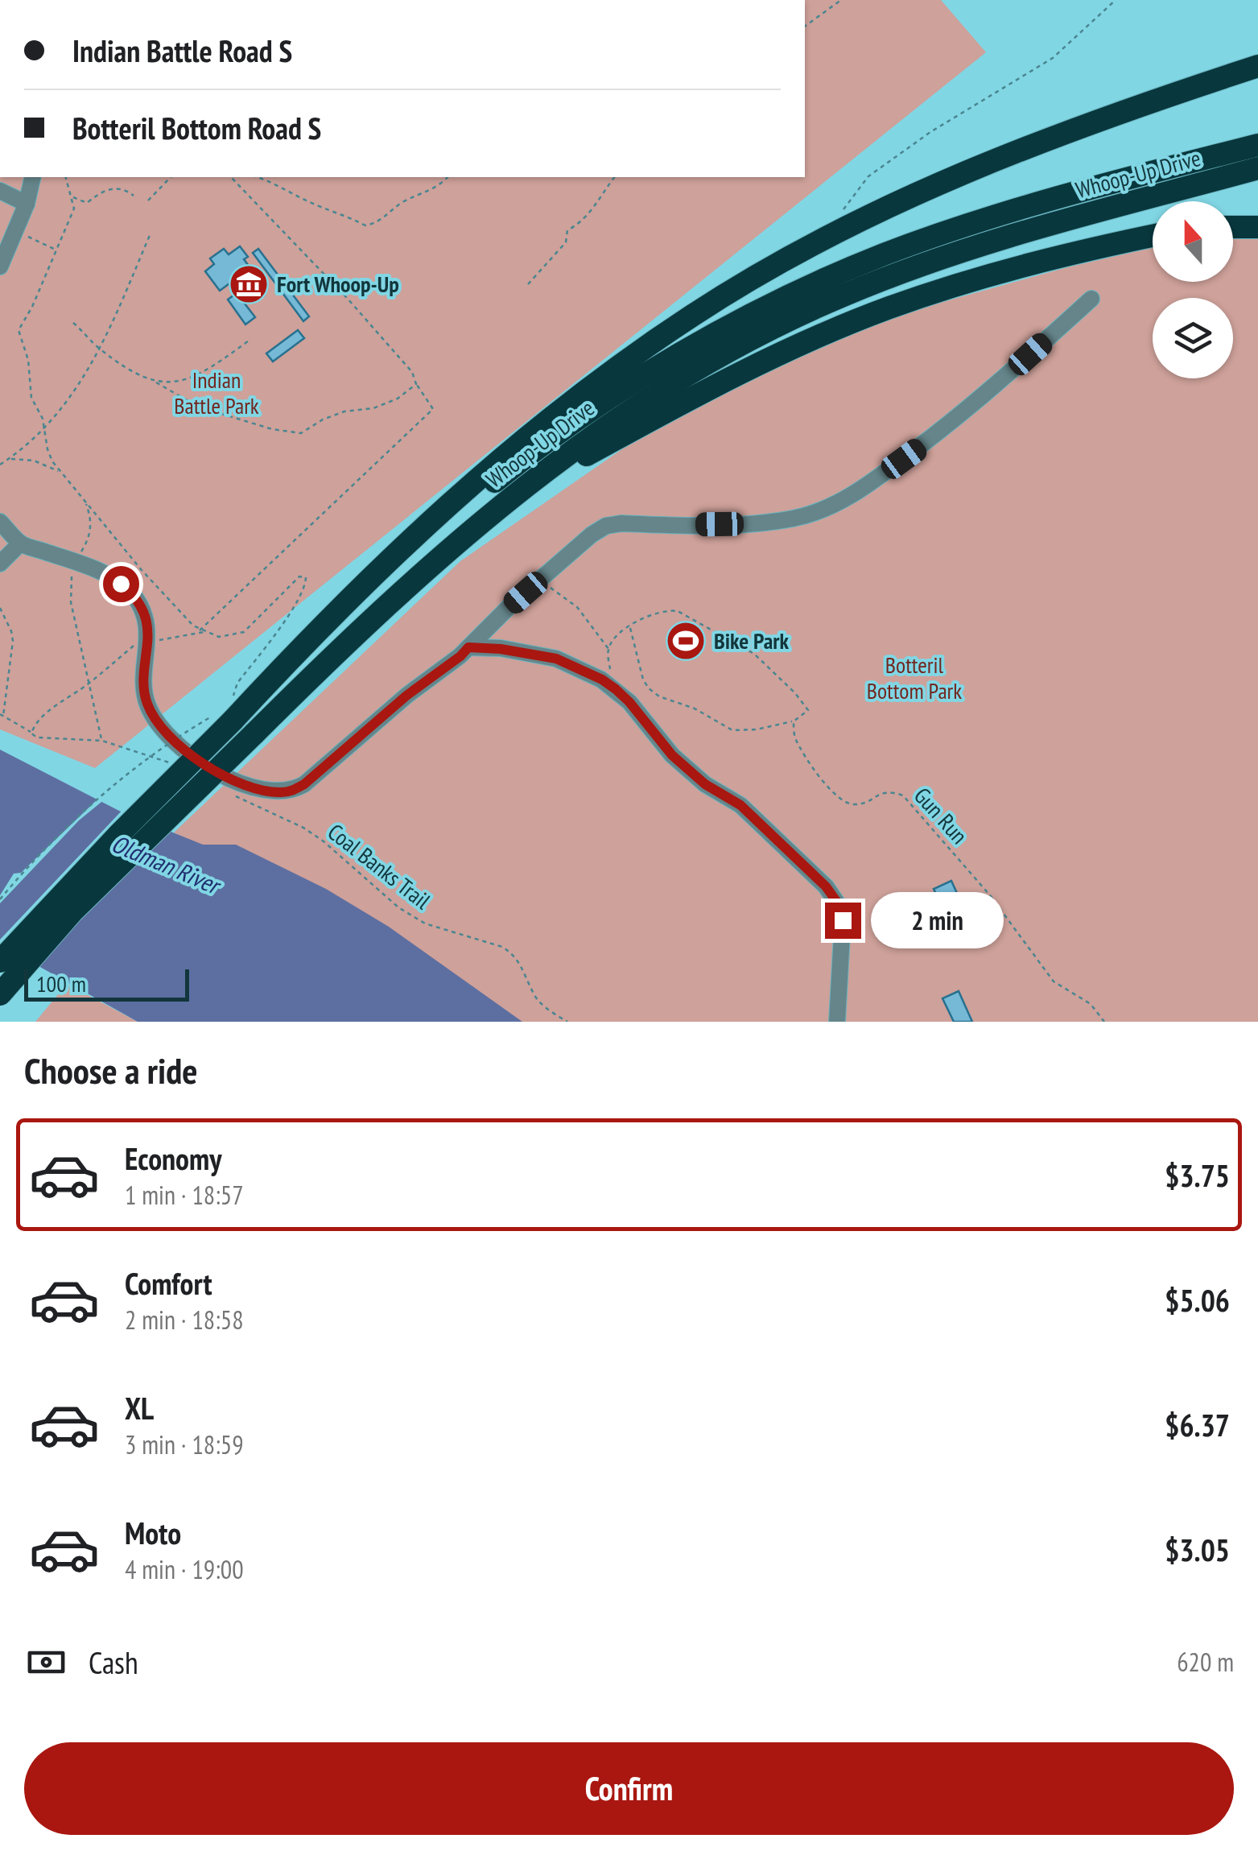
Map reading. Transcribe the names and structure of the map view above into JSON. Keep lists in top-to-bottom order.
{
  "streets": {
    "highway": ["Whoop-Up Drive"],
    "path": ["Gun Run", "Coal Banks Trail"]
  },
  "water": ["Oldman River"],
  "parks": ["Indian Battle Park", "Botteril Bottom Park"],
  "places": {
    "museum": ["Fort Whoop-Up"],
    "sports": ["Bike Park"]
  },
  "scale_bar": "100 m",
  "north": "top",
  "page": {
    "banner": ["Indian Battle Road S", "Botteril Bottom Road S"],
    "bubble": "2 min",
    "scale": "100 m",
    "heading": "Choose a ride",
    "list": [
      {
        "name": "Economy",
        "note": "1 min · 18:57",
        "value": "$3.75"
      },
      {
        "name": "Comfort",
        "note": "2 min · 18:58",
        "value": "$5.06"
      },
      {
        "name": "XL",
        "note": "3 min · 18:59",
        "value": "$6.37"
      },
      {
        "name": "Moto",
        "note": "4 min · 19:00",
        "value": "$3.05"
      }
    ],
    "pay": ["Cash", "620 m"],
    "buttons": "Confirm"
  }
}
